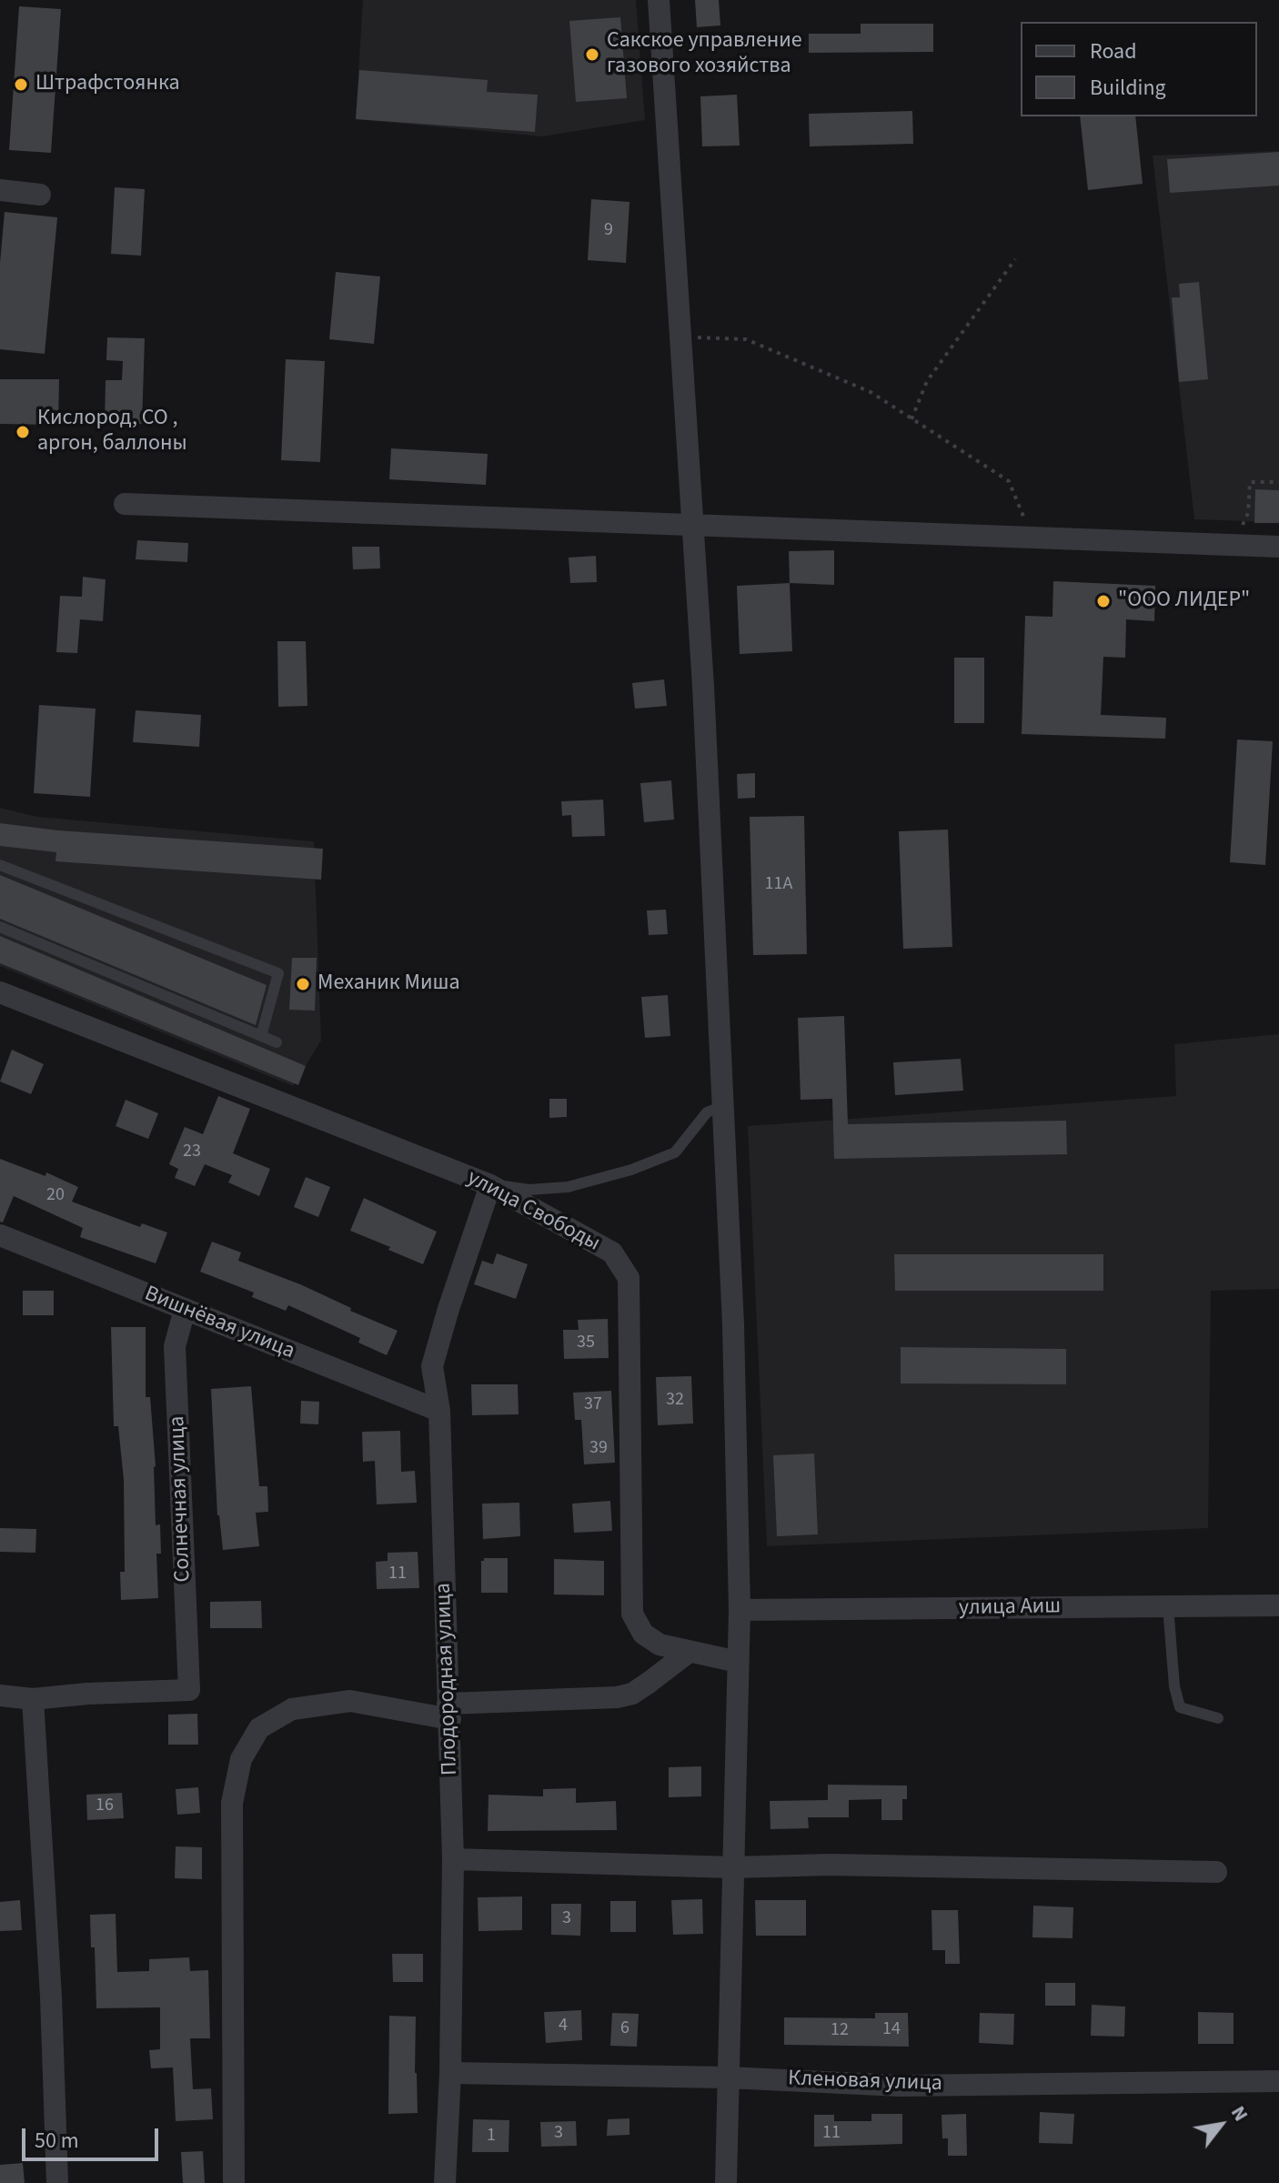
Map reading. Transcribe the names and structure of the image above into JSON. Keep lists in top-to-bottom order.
{
  "streets": {
    "street": [
      "улица Свободы",
      "Вишнёвая улица",
      "Солнечная улица",
      "улица Аиш",
      "Плодородная улица",
      "Кленовая улица"
    ]
  },
  "crossings": [
    ["улица Свободы", "Плодородная улица"],
    ["Вишнёвая улица", "Солнечная улица"],
    ["Вишнёвая улица", "Плодородная улица"],
    ["Плодородная улица", "Кленовая улица"]
  ],
  "places": [
    "Сакское управление газового хозяйства",
    "Штрафстоянка",
    "Кислород, СО , аргон, баллоны",
    "\"ООО ЛИДЕР\"",
    "Механик Миша"
  ],
  "house_numbers": [
    "9",
    "11А",
    "23",
    "20",
    "35",
    "32",
    "37",
    "39",
    "11",
    "16",
    "3",
    "4",
    "6",
    "14",
    "12",
    "3",
    "11",
    "1"
  ],
  "legend": ["Road", "Building"],
  "scale_bar": "50 m",
  "north": "top right"
}
